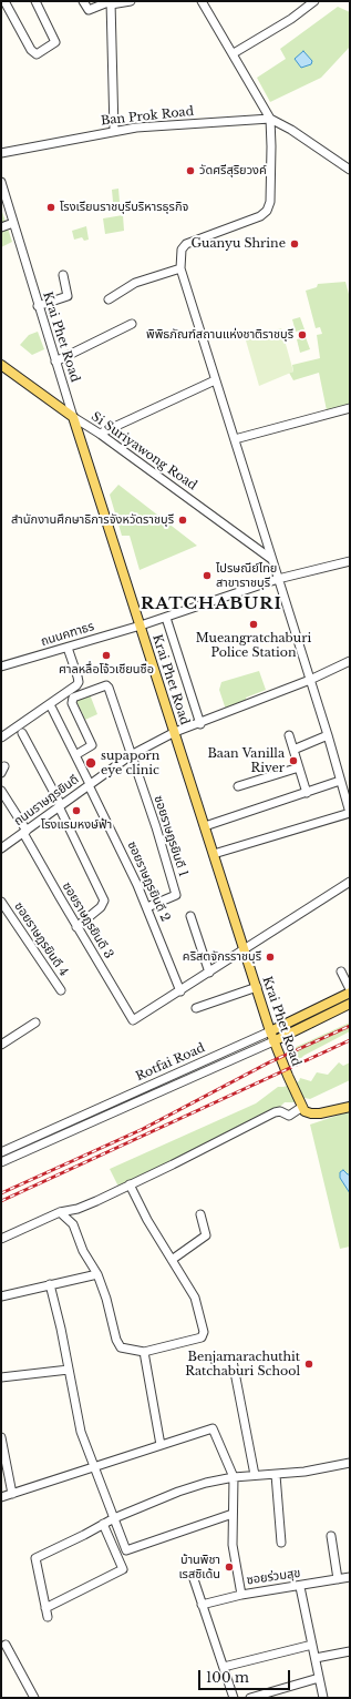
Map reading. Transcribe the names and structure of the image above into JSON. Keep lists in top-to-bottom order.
{
  "streets": {
    "main road": ["Krai Phet Road", "Si Suriyawong Road", "Rotfai Road"],
    "street": [
      "Ban Prok Road",
      "ถนนคฑาธร",
      "ถนนราษฎรยินดี",
      "ซอยราษฎรยินดี 1",
      "ซอยราษฎรยินดี 2",
      "ซอยราษฎรยินดี 3",
      "ซอยราษฎรยินดี 4",
      "ซอยร่วมสุข"
    ]
  },
  "crossings": [
    ["Krai Phet Road", "Si Suriyawong Road"],
    ["Krai Phet Road", "ถนนคฑาธร"],
    ["Krai Phet Road", "ถนนราษฎรยินดี"],
    ["Krai Phet Road", "Rotfai Road"],
    ["ถนนราษฎรยินดี", "ซอยราษฎรยินดี 1"],
    ["ถนนราษฎรยินดี", "ซอยราษฎรยินดี 2"],
    ["ถนนราษฎรยินดี", "ซอยราษฎรยินดี 3"],
    ["ซอยราษฎรยินดี 1", "ซอยราษฎรยินดี 2"],
    ["ซอยราษฎรยินดี 2", "ซอยราษฎรยินดี 3"]
  ],
  "districts": ["RATCHABURI"],
  "places": [
    "วัดศรีสุริยวงค์",
    "โรงเรียนราชบุรีบริหารธุรกิจ",
    "Guanyu Shrine",
    "พิพิธภัณฑ์สถานแห่งชาติราชบุรี",
    "สำนักงานศึกษาธิการจังหวัดราชบุรี",
    "ไปรษณีย์ไทย สาขาราชบุรี",
    "Mueangratchaburi Police Station",
    "ศาลหลื่อโจ้วเซียนซือ",
    "Baan Vanilla River",
    "supaporn eye clinic",
    "โรงแรมหงษ์ฟ้า",
    "คริสตจักรราชบุรี",
    "Benjamarachuthit Ratchaburi School",
    "บ้านพิชา เรสซิเด้น"
  ],
  "scale_bar": "100 m"
}
